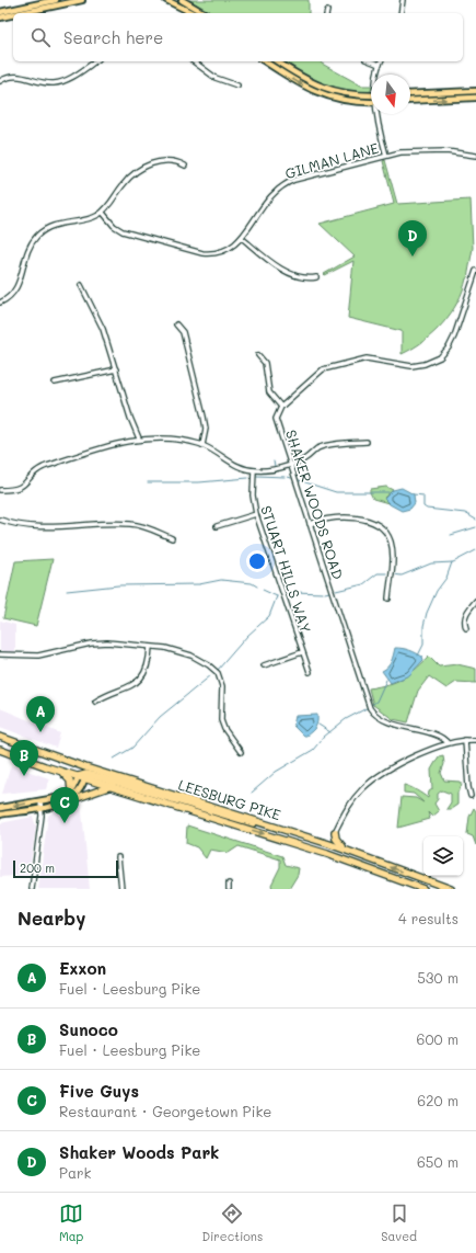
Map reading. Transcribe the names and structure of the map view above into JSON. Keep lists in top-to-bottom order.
{
  "streets": {
    "highway": ["LEESBURG PIKE"],
    "street": ["GILMAN LANE", "SHAKER WOODS ROAD", "STUART HILLS WAY"]
  },
  "scale_bar": "200 m",
  "north": "bottom",
  "page": {
    "search": "Search here",
    "pins": [
      "D",
      "A",
      "B",
      "C"
    ],
    "scale": "200 m",
    "heading": ["Nearby", "4 results"],
    "list": [
      {
        "mark": "A",
        "name": "Exxon",
        "note": "Fuel · Leesburg Pike",
        "value": "530 m"
      },
      {
        "mark": "B",
        "name": "Sunoco",
        "note": "Fuel · Leesburg Pike",
        "value": "600 m"
      },
      {
        "mark": "C",
        "name": "Five Guys",
        "note": "Restaurant · Georgetown Pike",
        "value": "620 m"
      },
      {
        "mark": "D",
        "name": "Shaker Woods Park",
        "note": "Park",
        "value": "650 m"
      }
    ],
    "nav": ["Map", "Directions", "Saved"]
  }
}
